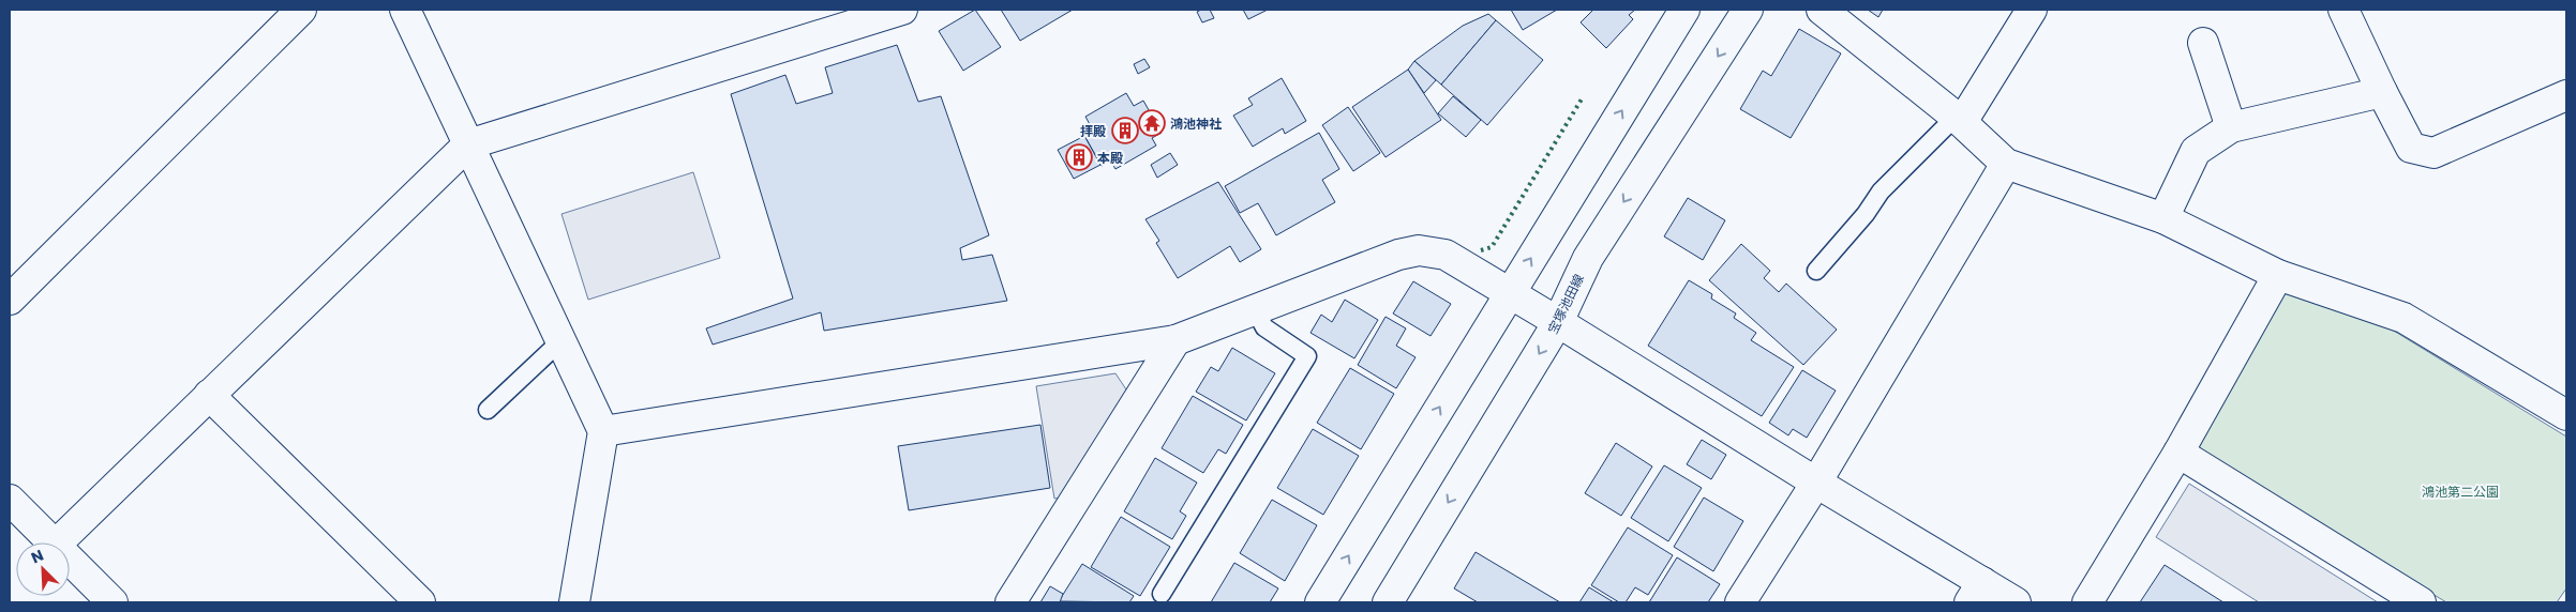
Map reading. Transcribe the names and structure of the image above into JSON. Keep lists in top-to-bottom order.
{
  "streets": {
    "street": ["宝塚池田線"]
  },
  "parks": ["鴻池第二公園"],
  "places": {
    "temple": ["鴻池神社"],
    "building": ["拝殿", "本殿"]
  },
  "north": "top left"
}
